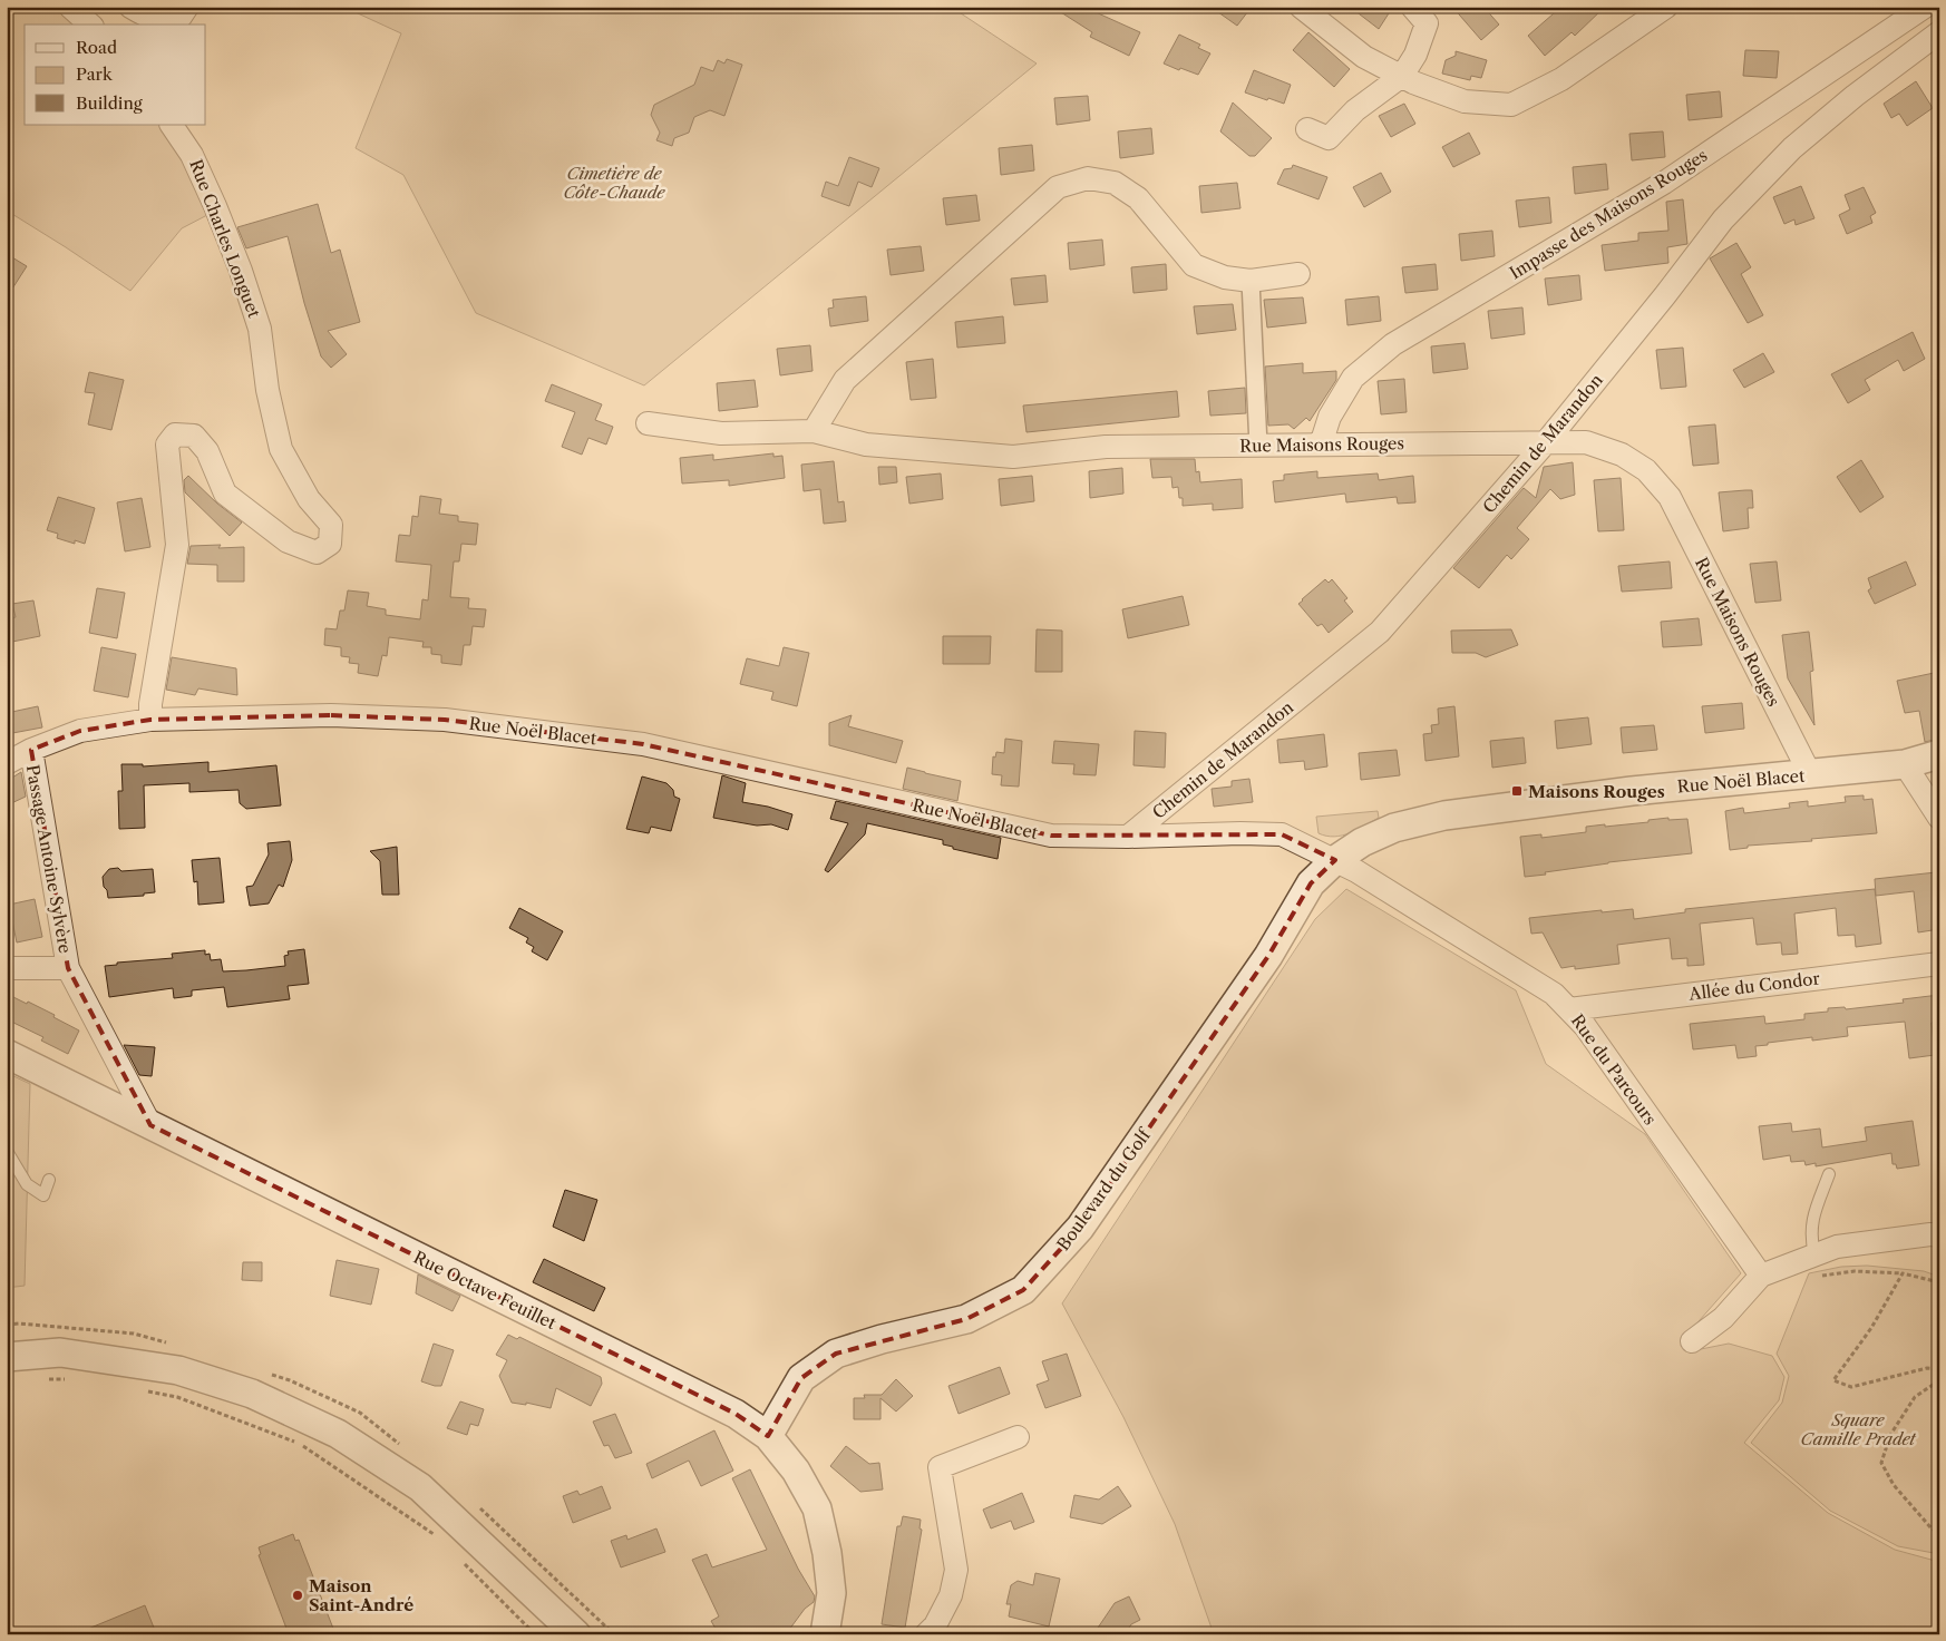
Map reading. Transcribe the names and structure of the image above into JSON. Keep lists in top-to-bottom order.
{
  "streets": {
    "street": [
      "Impasse des Maisons Rouges",
      "Rue Charles Longuet",
      "Chemin de Marandon",
      "Rue Maisons Rouges",
      "Rue Noël Blacet",
      "Passage Antoine Sylvère",
      "Allée du Condor",
      "Rue du Parcours",
      "Boulevard du Golf",
      "Rue Octave Feuillet"
    ]
  },
  "crossings": [
    ["Impasse des Maisons Rouges", "Rue Maisons Rouges"],
    ["Rue Charles Longuet", "Rue Noël Blacet"],
    ["Chemin de Marandon", "Rue Maisons Rouges"],
    ["Chemin de Marandon", "Rue Noël Blacet"],
    ["Rue Maisons Rouges", "Rue Noël Blacet"],
    ["Rue Noël Blacet", "Passage Antoine Sylvère"],
    ["Rue Noël Blacet", "Rue du Parcours"],
    ["Rue Noël Blacet", "Boulevard du Golf"],
    ["Passage Antoine Sylvère", "Rue Octave Feuillet"],
    ["Allée du Condor", "Rue du Parcours"],
    ["Rue du Parcours", "Boulevard du Golf"],
    ["Boulevard du Golf", "Rue Octave Feuillet"]
  ],
  "parks": ["Cimetière de Côte-Chaude", "Square Camille Pradet"],
  "places": {
    "transit": ["Maisons Rouges"],
    "other": ["Maison Saint-André"]
  },
  "legend": ["Road", "Park", "Building"]
}
